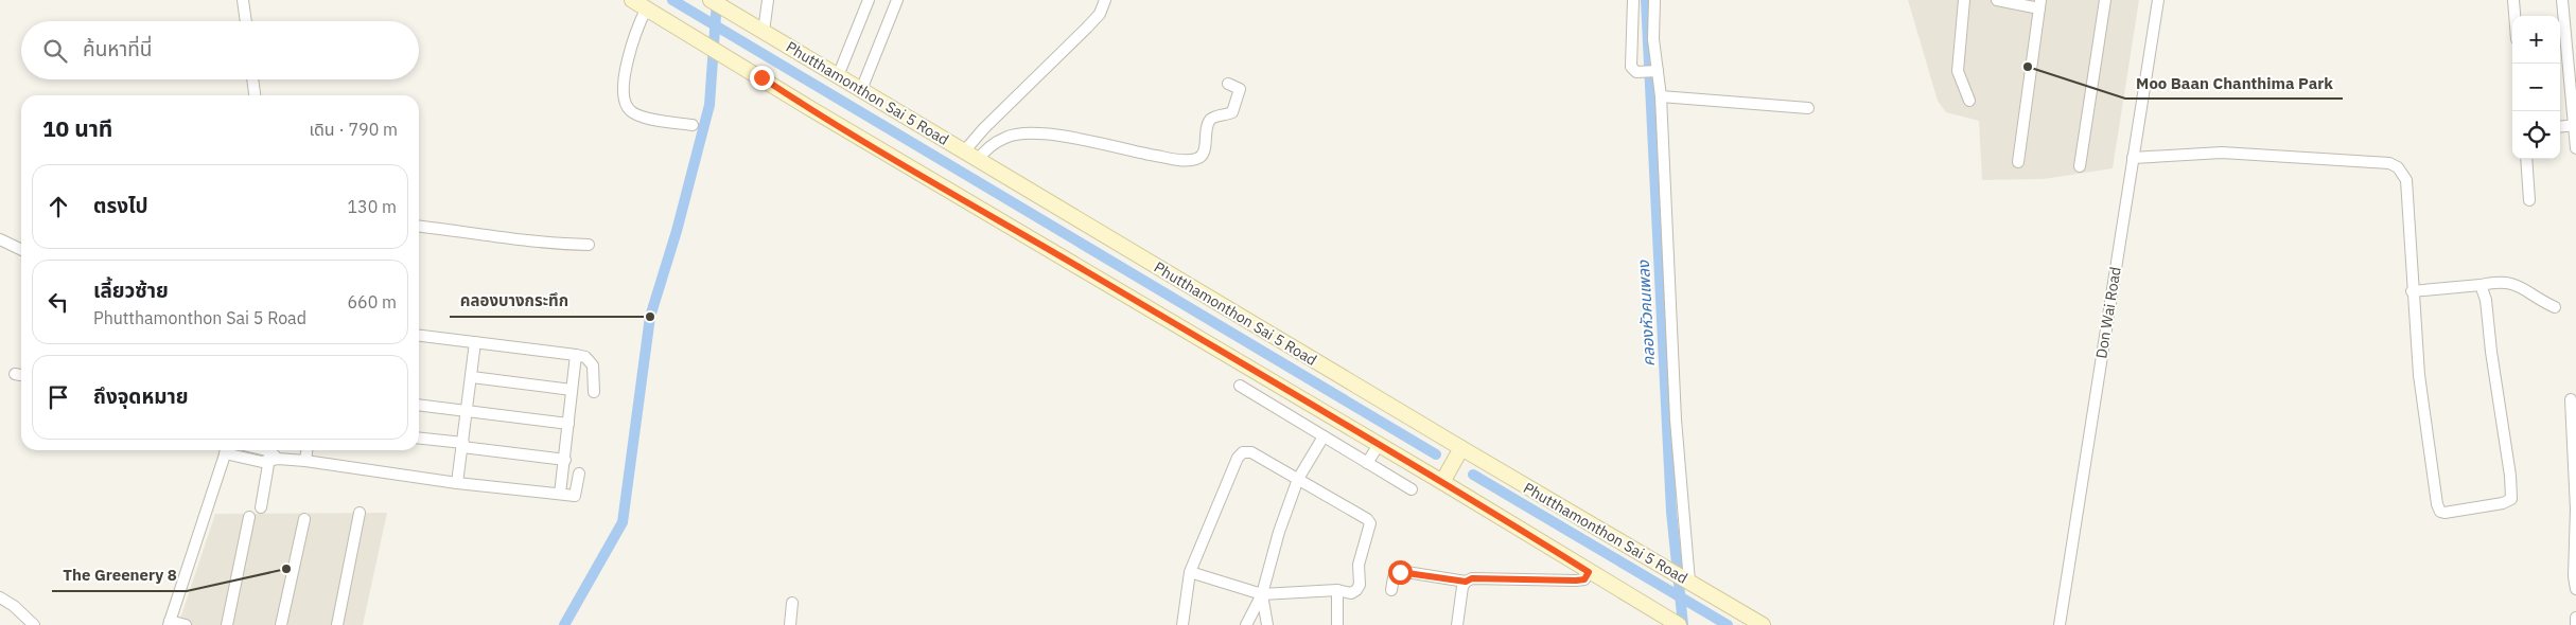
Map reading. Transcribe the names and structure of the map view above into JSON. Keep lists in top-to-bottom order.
{
  "streets": {
    "main road": ["Phutthamonthon Sai 5 Road"],
    "street": ["Don Wai Road"]
  },
  "water": ["คลองหัวคนเพลง"],
  "places": ["Moo Baan Chanthima Park", "คลองบางกระทึก", "The Greenery 8"],
  "page": {
    "map_buttons": ["+", "−"],
    "search": "ค้นหาที่นี่",
    "heading": ["10 นาที", "เดิน · 790 m"],
    "list": [
      ["ตรงไป", "130 m"],
      ["เลี้ยวซ้าย", "Phutthamonthon Sai 5 Road", "660 m"],
      "ถึงจุดหมาย"
    ]
  }
}
